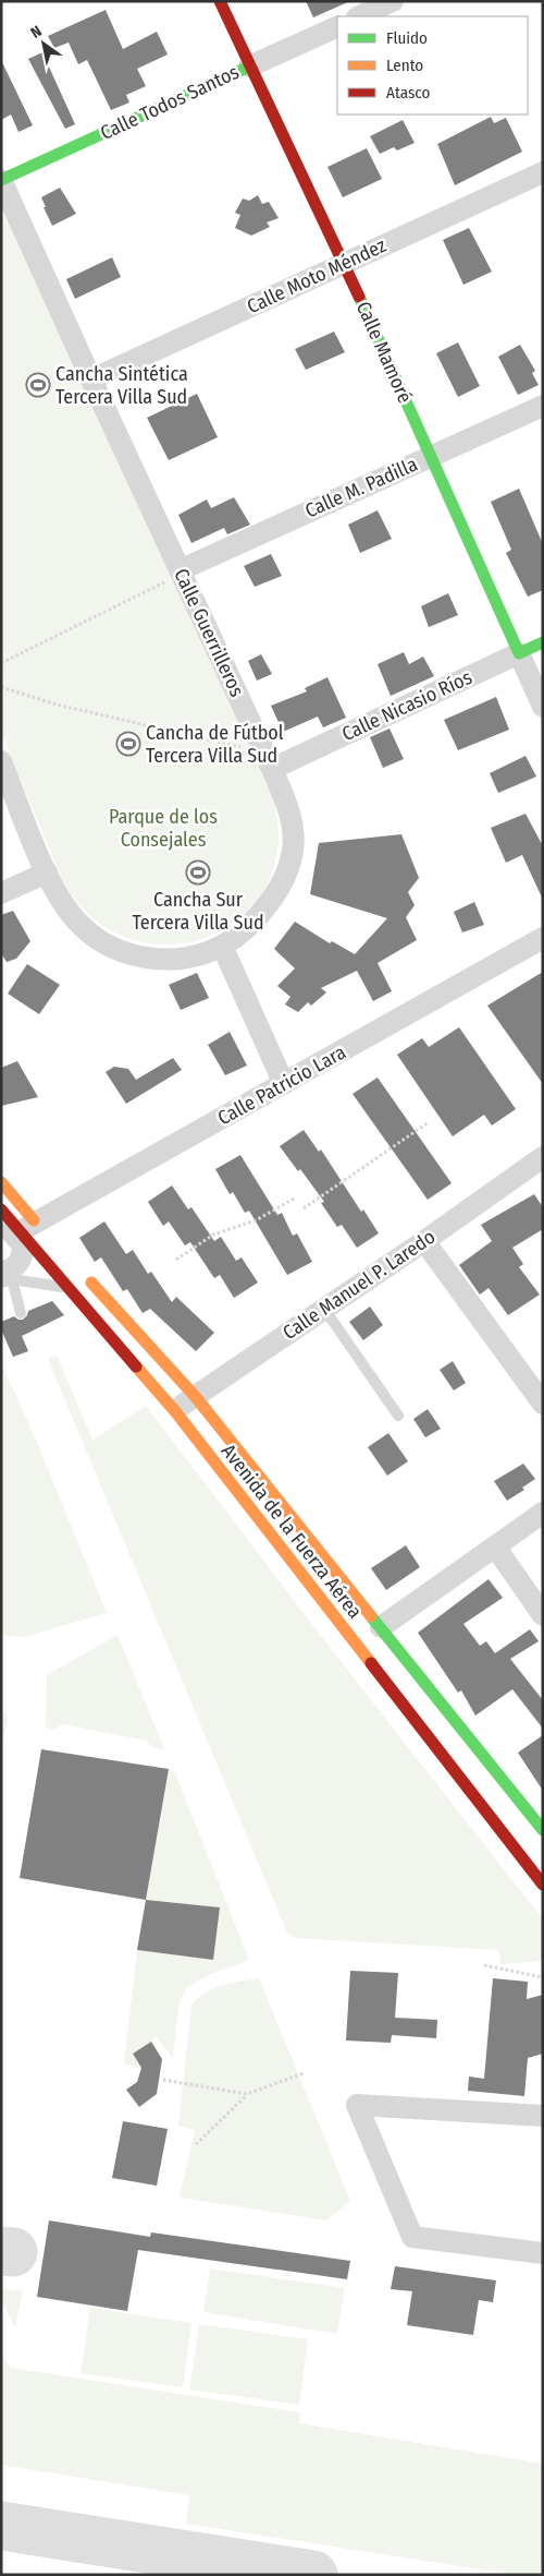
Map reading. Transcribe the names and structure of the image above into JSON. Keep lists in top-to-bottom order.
{
  "streets": {
    "main road": [
      "Calle Todos Santos",
      "Calle Mamoré",
      "Calle Nicasio Ríos",
      "Avenida de la Fuerza Aérea"
    ],
    "street": [
      "Calle Moto Méndez",
      "Calle M. Padilla",
      "Calle Guerrilleros",
      "Calle Patricio Lara",
      "Calle Manuel P. Laredo"
    ]
  },
  "crossings": [
    ["Calle Todos Santos", "Calle Mamoré"],
    ["Calle Todos Santos", "Calle Guerrilleros"],
    ["Calle Moto Méndez", "Calle Mamoré"],
    ["Calle Moto Méndez", "Calle Guerrilleros"],
    ["Calle Mamoré", "Calle M. Padilla"],
    ["Calle Mamoré", "Calle Nicasio Ríos"],
    ["Calle M. Padilla", "Calle Guerrilleros"],
    ["Calle Guerrilleros", "Calle Nicasio Ríos"],
    ["Calle Patricio Lara", "Avenida de la Fuerza Aérea"],
    ["Calle Manuel P. Laredo", "Avenida de la Fuerza Aérea"]
  ],
  "parks": ["Parque de los Consejales"],
  "places": {
    "sports": ["Cancha Sintética Tercera Villa Sud", "Cancha de Fútbol Tercera Villa Sud", "Cancha Sur Tercera Villa Sud"]
  },
  "legend": ["Fluido", "Lento", "Atasco"],
  "north": "top left"
}
